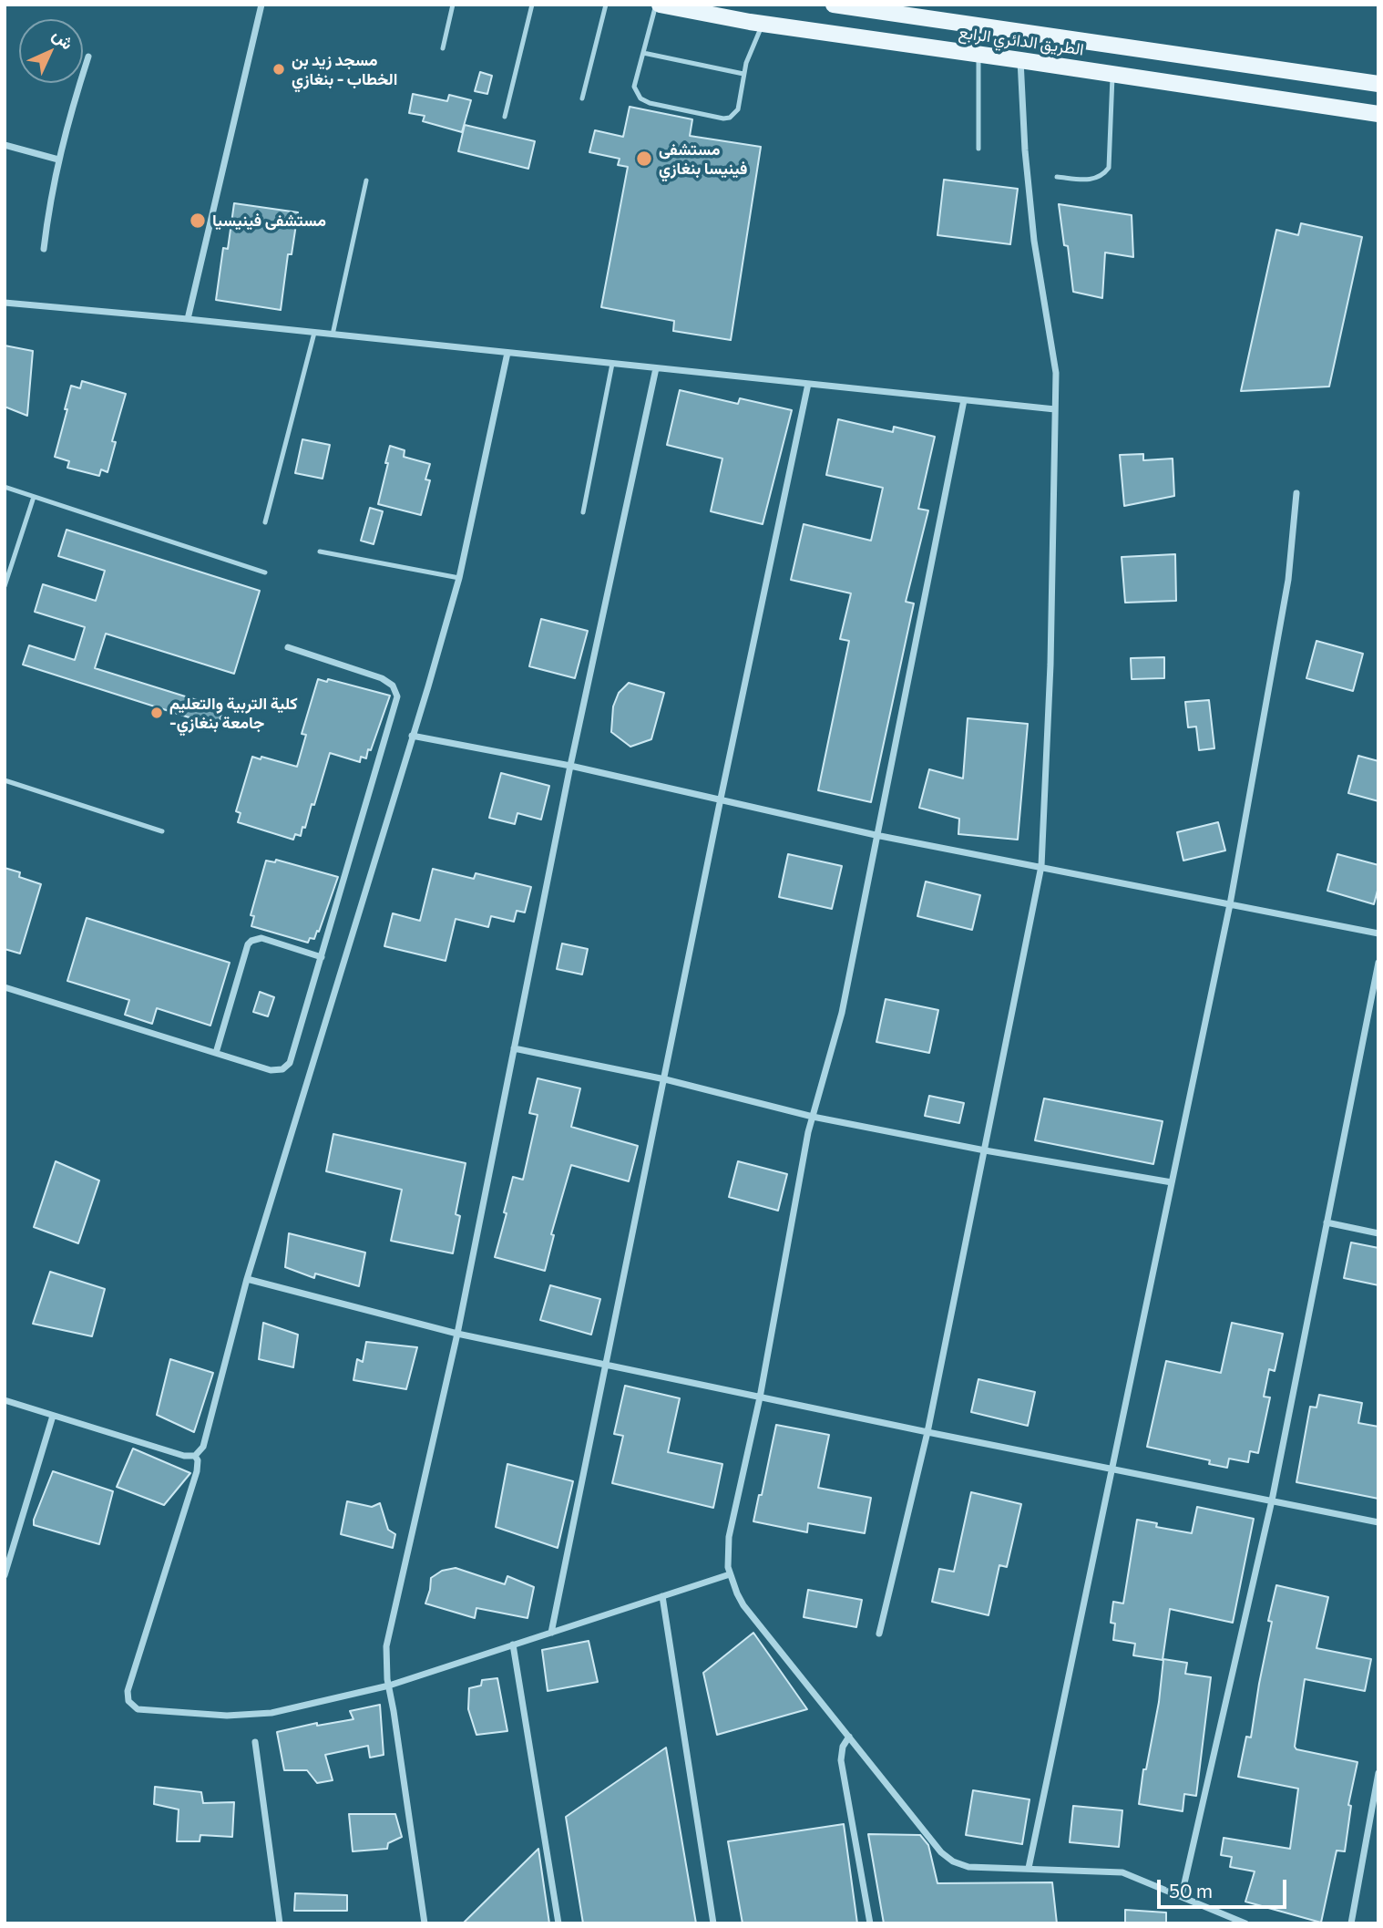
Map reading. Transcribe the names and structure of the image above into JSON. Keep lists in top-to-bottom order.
{
  "streets": {
    "main road": ["الطريق الدائري الرابع"]
  },
  "places": [
    "مسجد زيد بن الخطاب - بنغازي",
    "مستشفى فينيسا بنغازي",
    "مستشفى فينيسيا",
    "كلية التربية والتعليم -جامعة بنغازي"
  ],
  "scale_bar": "50 m",
  "north": "top right"
}
